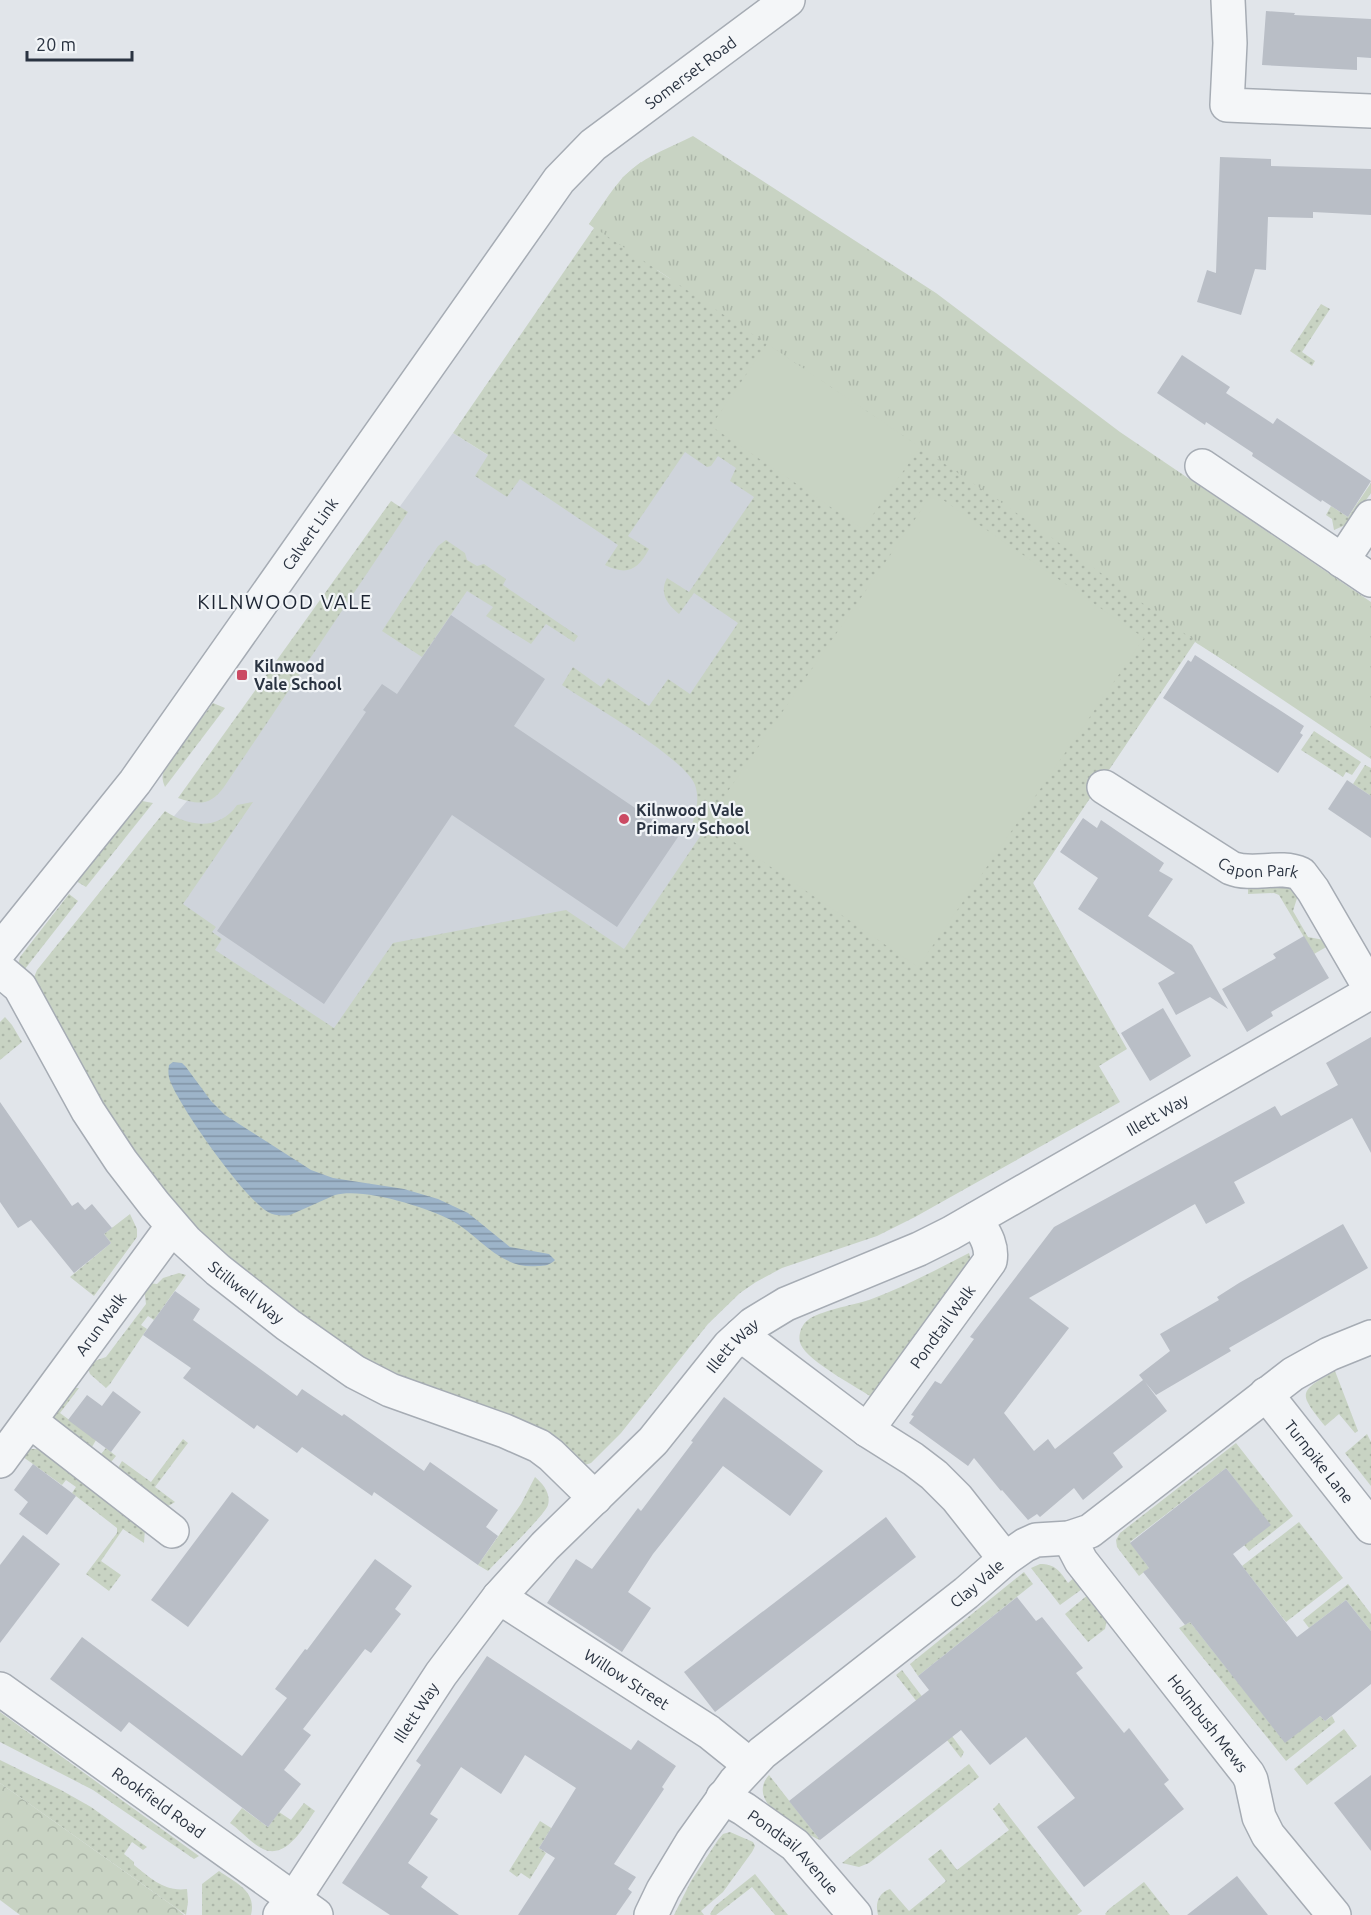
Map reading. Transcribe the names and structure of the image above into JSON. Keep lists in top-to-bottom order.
{
  "streets": {
    "street": [
      "Somerset Road",
      "Calvert Link",
      "Capon Park",
      "Illett Way",
      "Stillwell Way",
      "Arun Walk",
      "Pondtail Walk",
      "Turnpike Lane",
      "Clay Vale",
      "Willow Street",
      "Holmbush Mews",
      "Rookfield Road",
      "Pondtail Avenue"
    ]
  },
  "crossings": [
    ["Somerset Road", "Calvert Link"],
    ["Calvert Link", "Stillwell Way"],
    ["Capon Park", "Illett Way"],
    ["Illett Way", "Stillwell Way"],
    ["Illett Way", "Pondtail Walk"],
    ["Illett Way", "Willow Street"],
    ["Illett Way", "Rookfield Road"],
    ["Stillwell Way", "Arun Walk"],
    ["Turnpike Lane", "Clay Vale"],
    ["Clay Vale", "Willow Street"],
    ["Clay Vale", "Holmbush Mews"],
    ["Clay Vale", "Pondtail Avenue"]
  ],
  "districts": ["KILNWOOD VALE"],
  "places": {
    "transit": ["Kilnwood Vale School"],
    "other": ["Kilnwood Vale Primary School"]
  },
  "scale_bar": "20 m"
}
